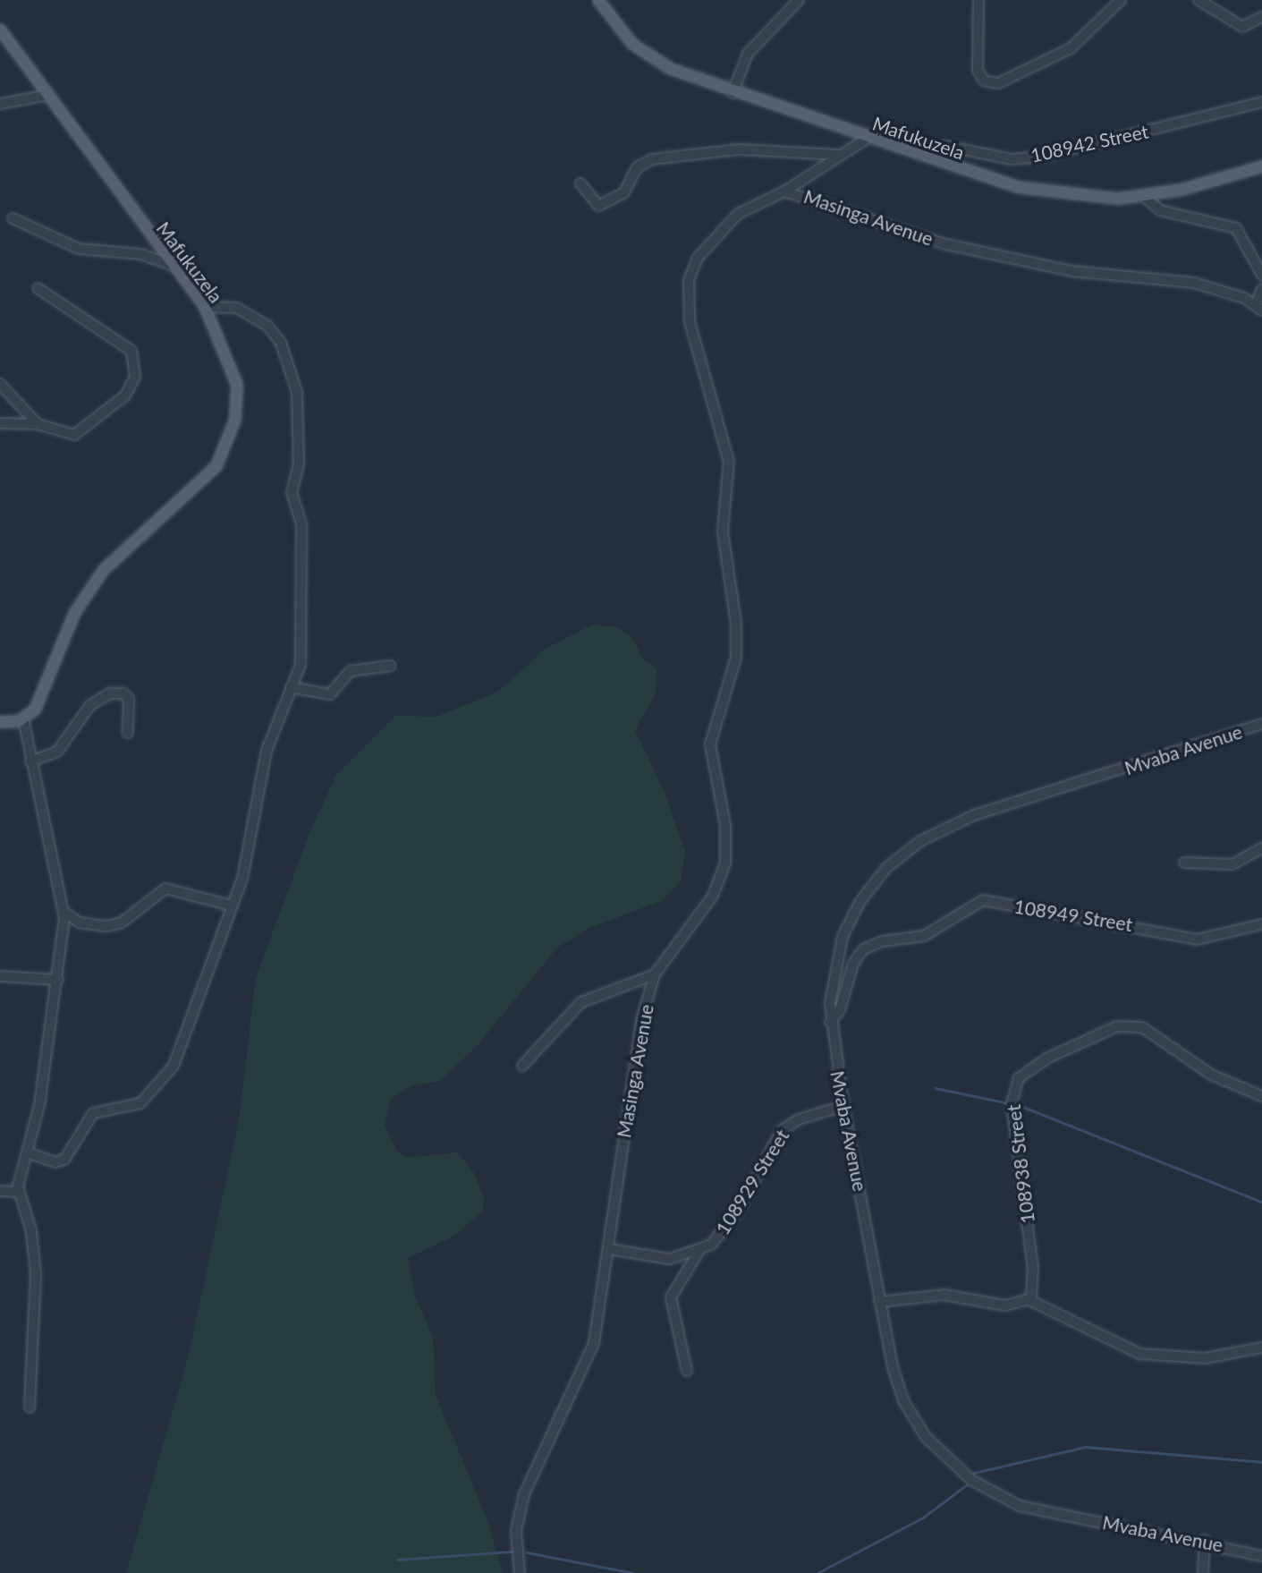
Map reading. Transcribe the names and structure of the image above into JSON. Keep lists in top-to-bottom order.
{
  "streets": {
    "main road": ["Mafukuzela"],
    "street": [
      "108942 Street",
      "Masinga Avenue",
      "Mvaba Avenue",
      "108949 Street",
      "108938 Street",
      "108929 Street"
    ]
  },
  "crossings": [
    ["Mafukuzela", "108942 Street"],
    ["Masinga Avenue", "108929 Street"],
    ["Mvaba Avenue", "108949 Street"],
    ["Mvaba Avenue", "108929 Street"]
  ]
}
